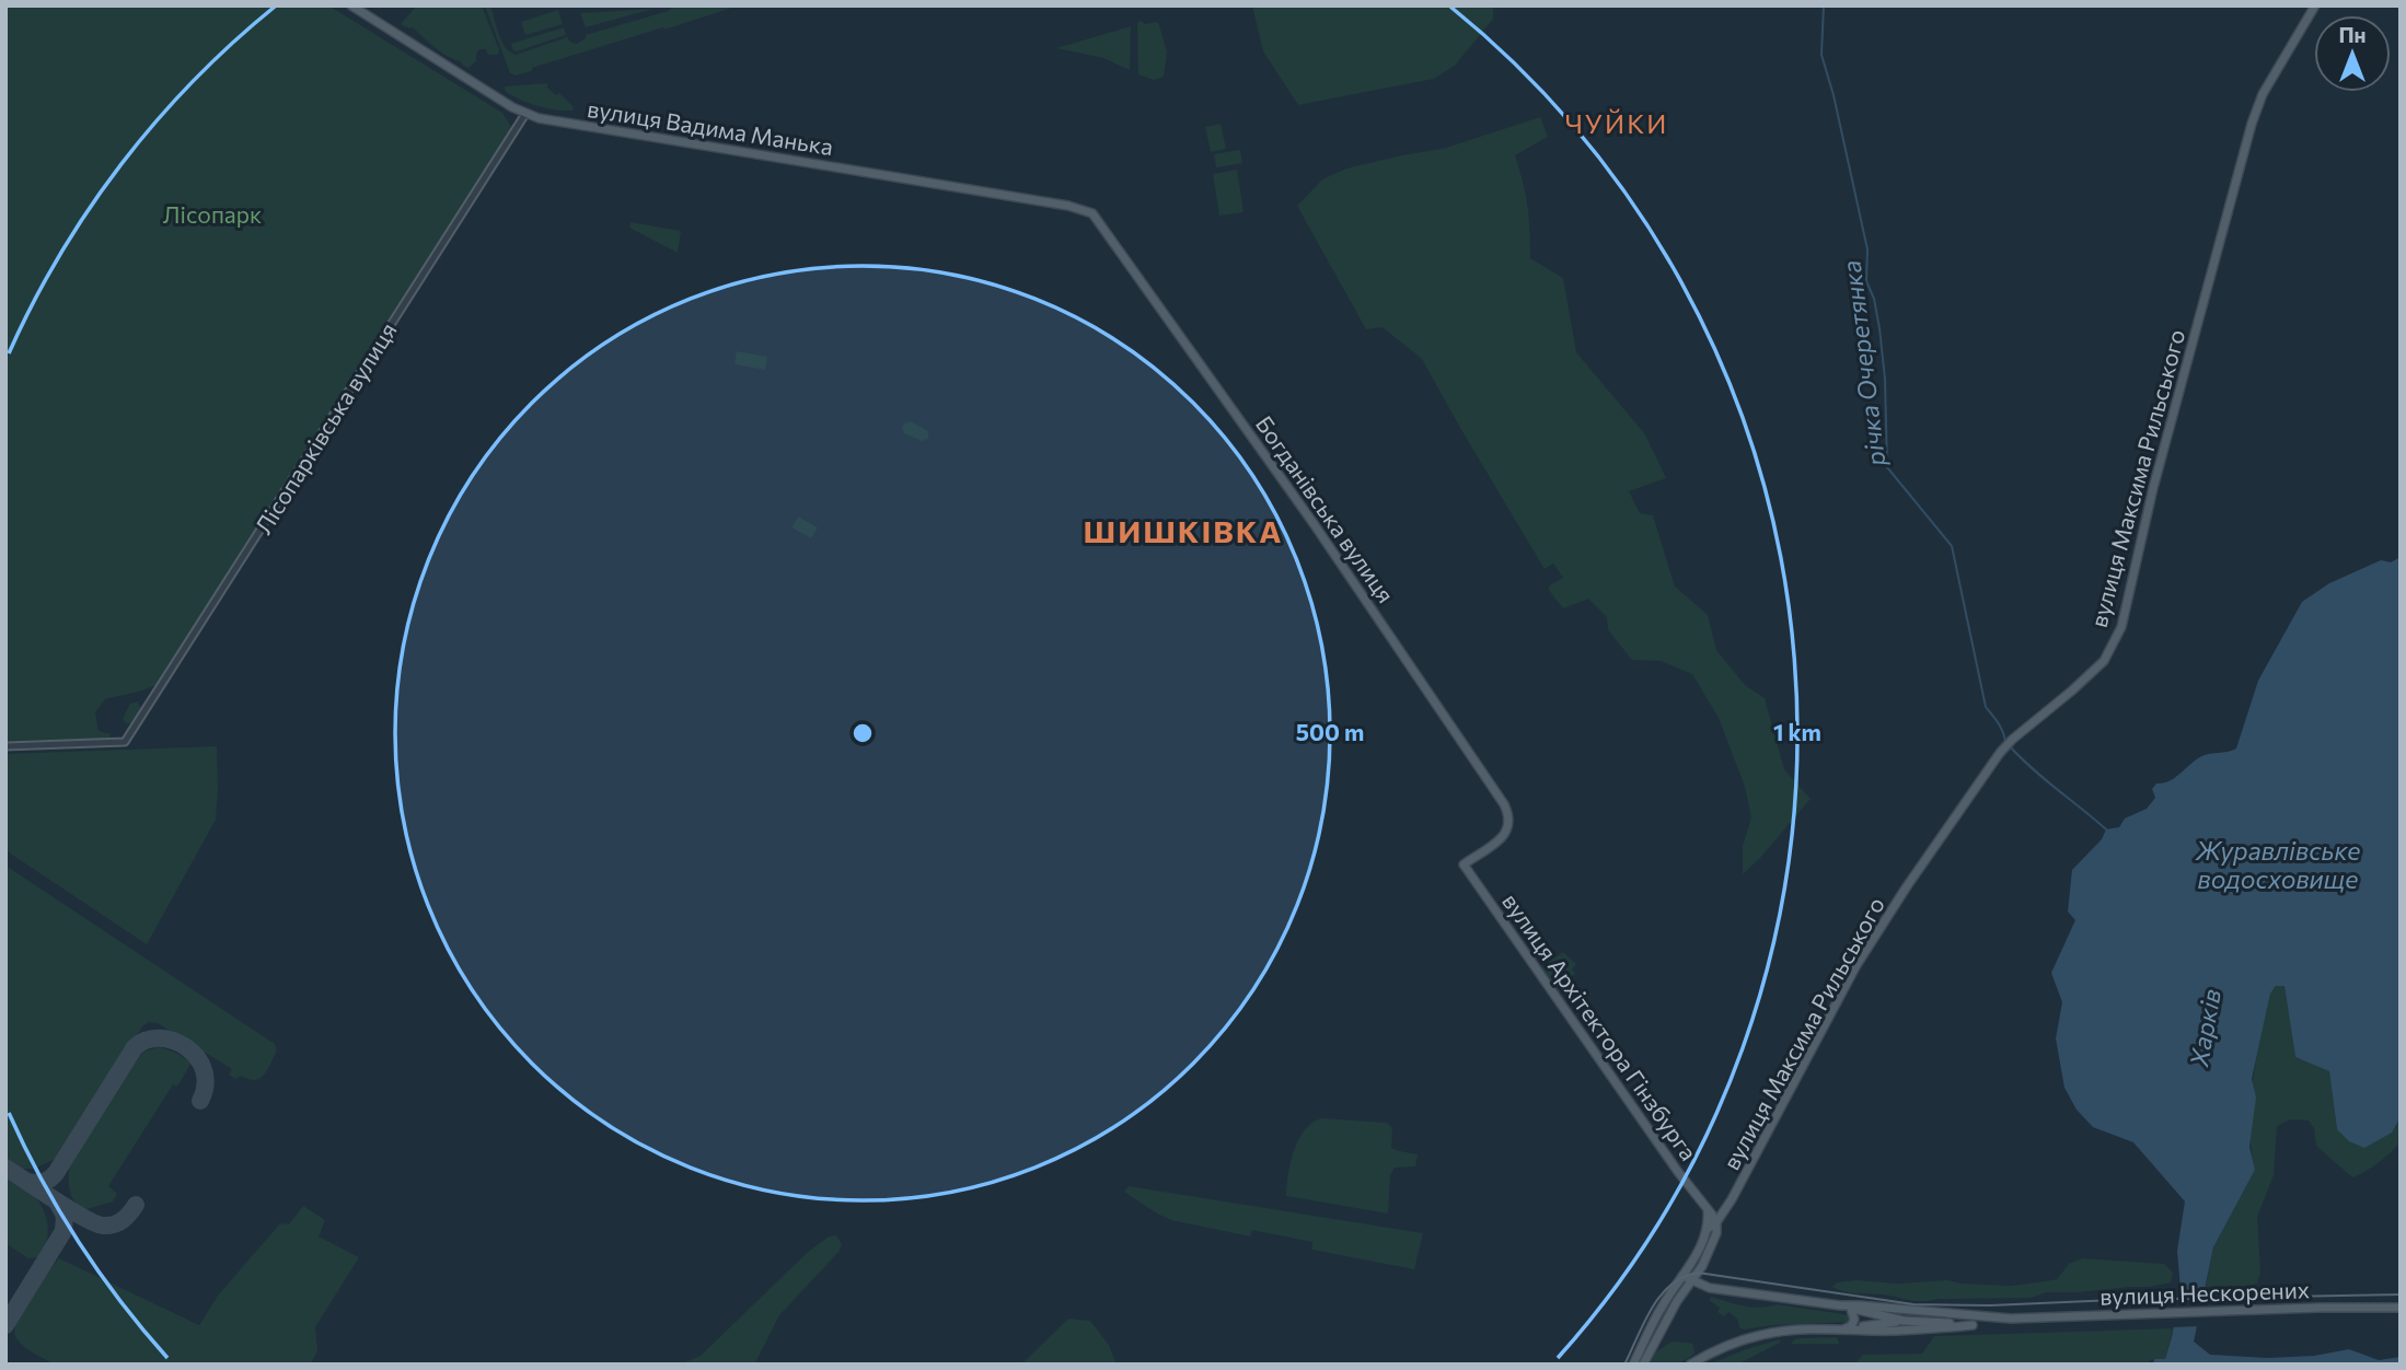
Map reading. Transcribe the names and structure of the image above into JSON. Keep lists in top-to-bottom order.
{
  "streets": {
    "main road": [
      "вулиця Вадима Манька",
      "вулиця Максима Рильського",
      "Богданівська вулиця",
      "вулиця Архітектора Гінзбурга",
      "вулиця Нескорених"
    ],
    "street": ["Лісопарківська вулиця"]
  },
  "crossings": [
    ["вулиця Вадима Манька", "Лісопарківська вулиця"],
    ["вулиця Вадима Манька", "Богданівська вулиця"],
    ["вулиця Максима Рильського", "вулиця Архітектора Гінзбурга"],
    ["вулиця Максима Рильського", "вулиця Нескорених"],
    ["Богданівська вулиця", "вулиця Архітектора Гінзбурга"]
  ],
  "districts": ["ЧУЙКИ", "ШИШКІВКА"],
  "water": ["річка Очеретянка", "Журавлівське водосховище", "Харків"],
  "parks": ["Лісопарк"],
  "north": "top",
  "rings": ["500 m", "1 km"]
}
